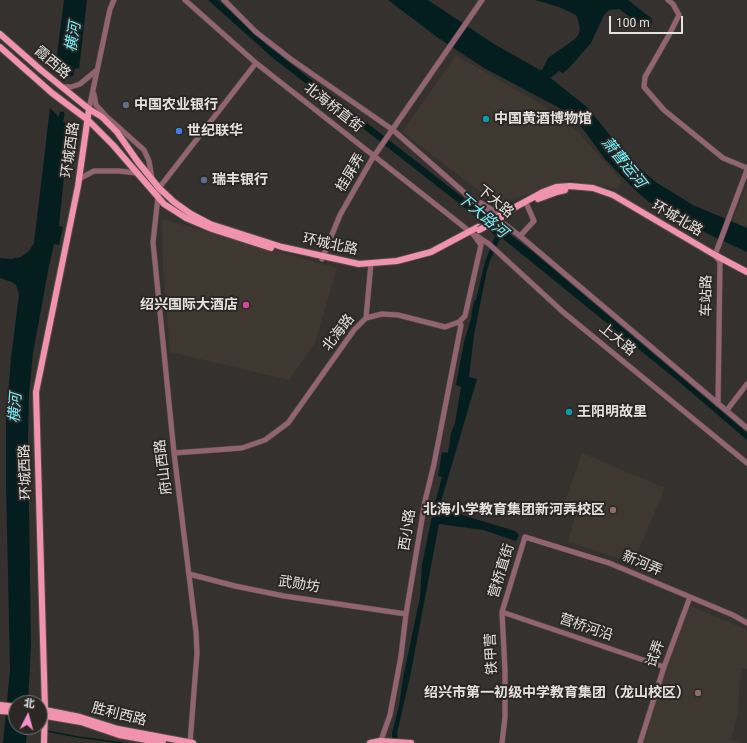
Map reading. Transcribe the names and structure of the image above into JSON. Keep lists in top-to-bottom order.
{
  "streets": {
    "main road": [
      "霞西路",
      "环城西路",
      "环城北路",
      "胜利西路"
    ],
    "street": [
      "北海桥直街",
      "桂屏弄",
      "下大路",
      "车站路",
      "北海路",
      "上大路",
      "府山西路",
      "西小路",
      "新河弄",
      "营桥直街",
      "武勋坊",
      "营桥河沿",
      "铁甲营",
      "试弄"
    ]
  },
  "crossings": [
    ["霞西路", "环城西路"],
    ["霞西路", "环城北路"],
    ["北海桥直街", "桂屏弄"],
    ["北海桥直街", "环城北路"],
    ["北海桥直街", "上大路"],
    ["环城西路", "环城北路"],
    ["桂屏弄", "下大路"],
    ["桂屏弄", "环城北路"],
    ["下大路", "车站路"],
    ["环城北路", "车站路"],
    ["环城北路", "上大路"],
    ["环城北路", "府山西路"],
    ["北海路", "府山西路"],
    ["北海路", "西小路"],
    ["府山西路", "武勋坊"],
    ["府山西路", "胜利西路"],
    ["西小路", "武勋坊"],
    ["新河弄", "营桥直街"],
    ["新河弄", "试弄"],
    ["营桥直街", "营桥河沿"],
    ["营桥直街", "铁甲营"],
    ["营桥河沿", "铁甲营"],
    ["营桥河沿", "试弄"]
  ],
  "water": ["横河", "萧曹运河", "下大路河"],
  "places": [
    "中国农业银行",
    "中国黄酒博物馆",
    "世纪联华",
    "瑞丰银行",
    "绍兴国际大酒店",
    "王阳明故里",
    "北海小学教育集团新河弄校区",
    "绍兴市第一初级中学教育集团（龙山校区）"
  ],
  "scale_bar": "100 m",
  "north": "top"
}
